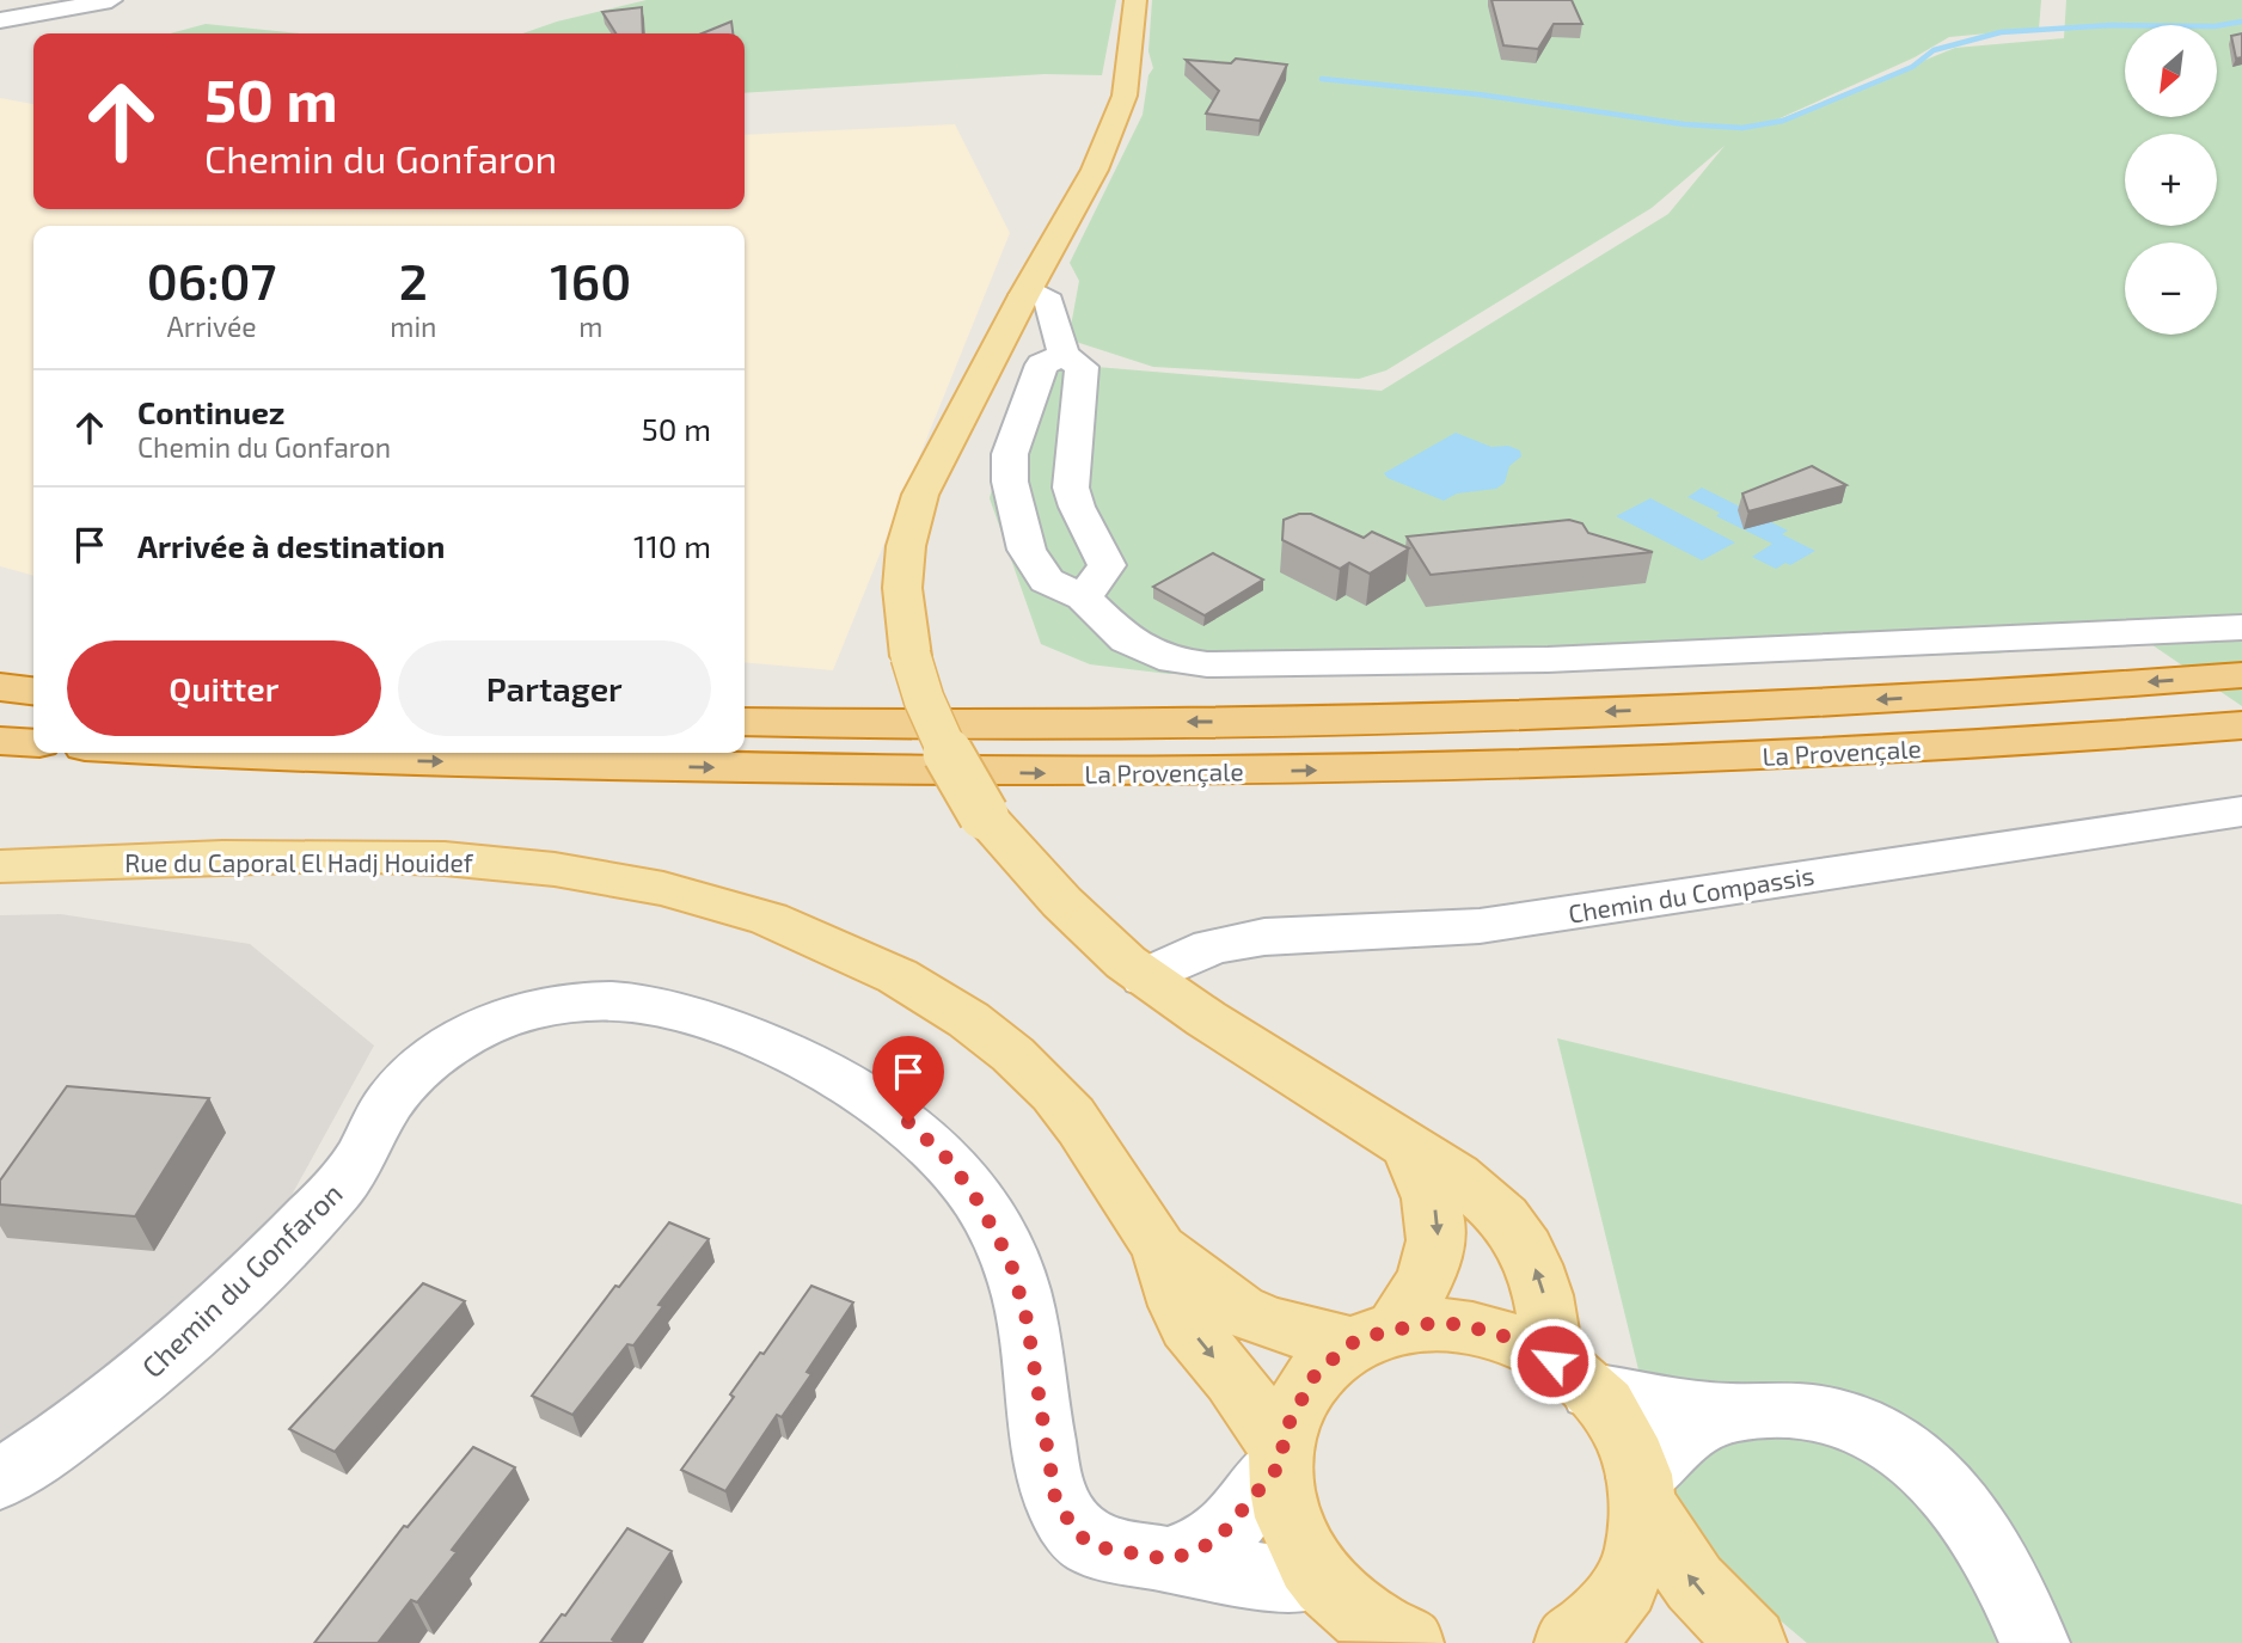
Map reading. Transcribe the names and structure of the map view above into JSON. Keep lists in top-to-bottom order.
{
  "streets": {
    "highway": ["La Provençale"],
    "main road": ["Rue du Caporal El Hadj Houidef"],
    "street": ["Chemin du Compassis", "Chemin du Gonfaron"]
  },
  "north": "bottom left",
  "page": {
    "map_buttons": ["+", "−"],
    "turn": ["50 m", "Chemin du Gonfaron"],
    "eta": [
      "06:07",
      "Arrivée",
      "2",
      "min",
      "160",
      "m"
    ],
    "list": [
      {
        "name": "Continuez",
        "note": "Chemin du Gonfaron",
        "value": "50 m"
      },
      {
        "name": "Arrivée à destination",
        "value": "110 m"
      }
    ],
    "buttons": ["Quitter", "Partager"]
  }
}
